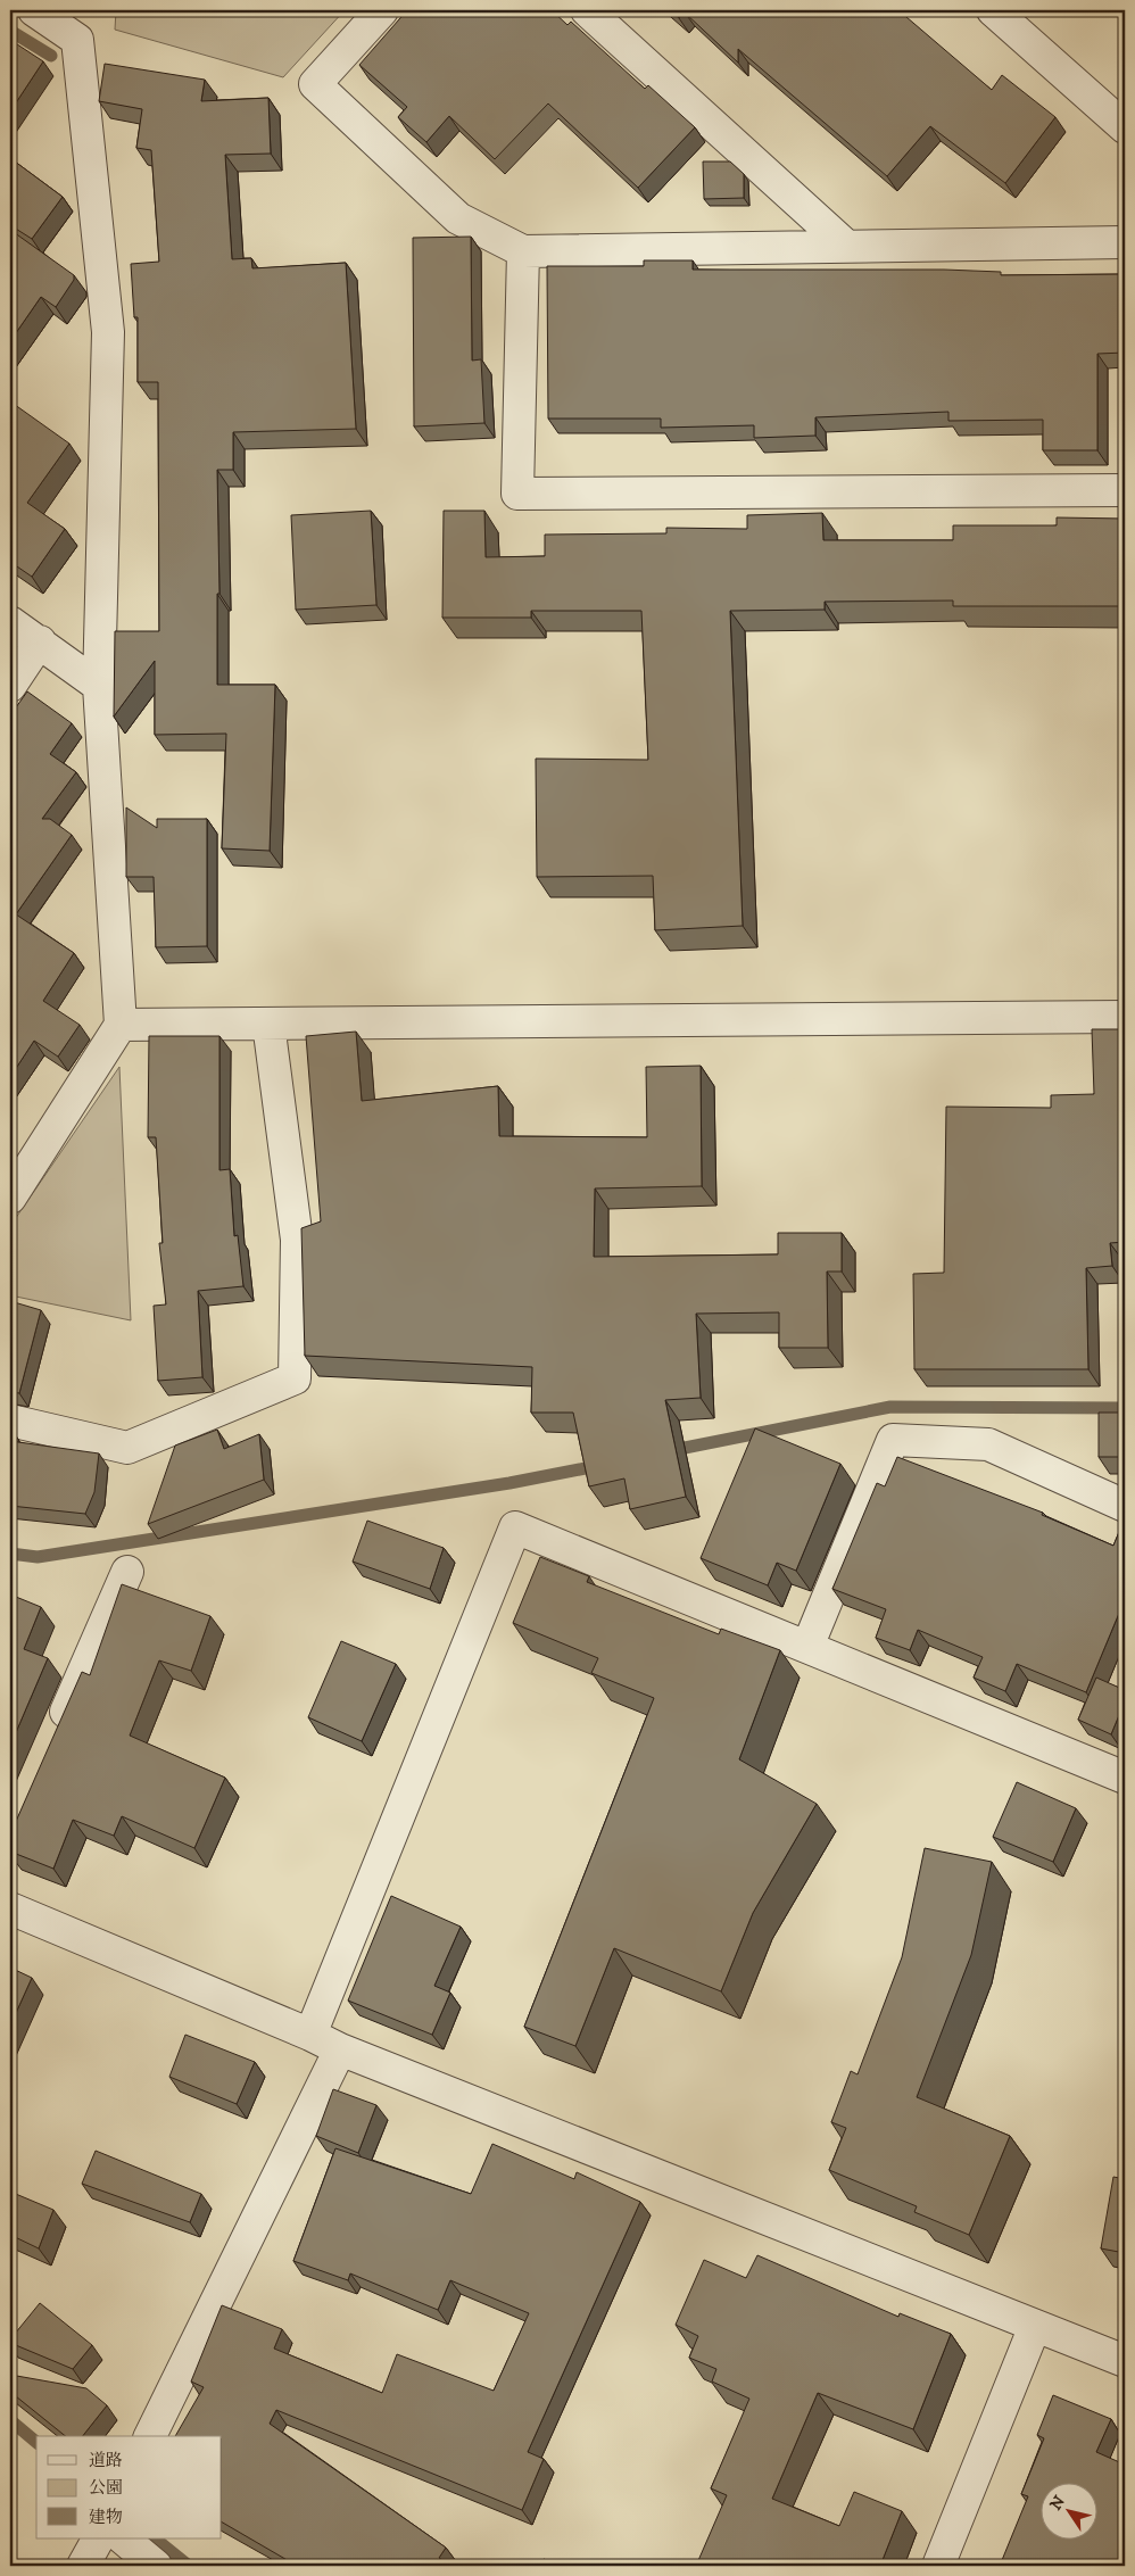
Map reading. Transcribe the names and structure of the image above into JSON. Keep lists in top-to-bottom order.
{
  "legend": ["道路", "公園", "建物"],
  "north": "top left"
}
